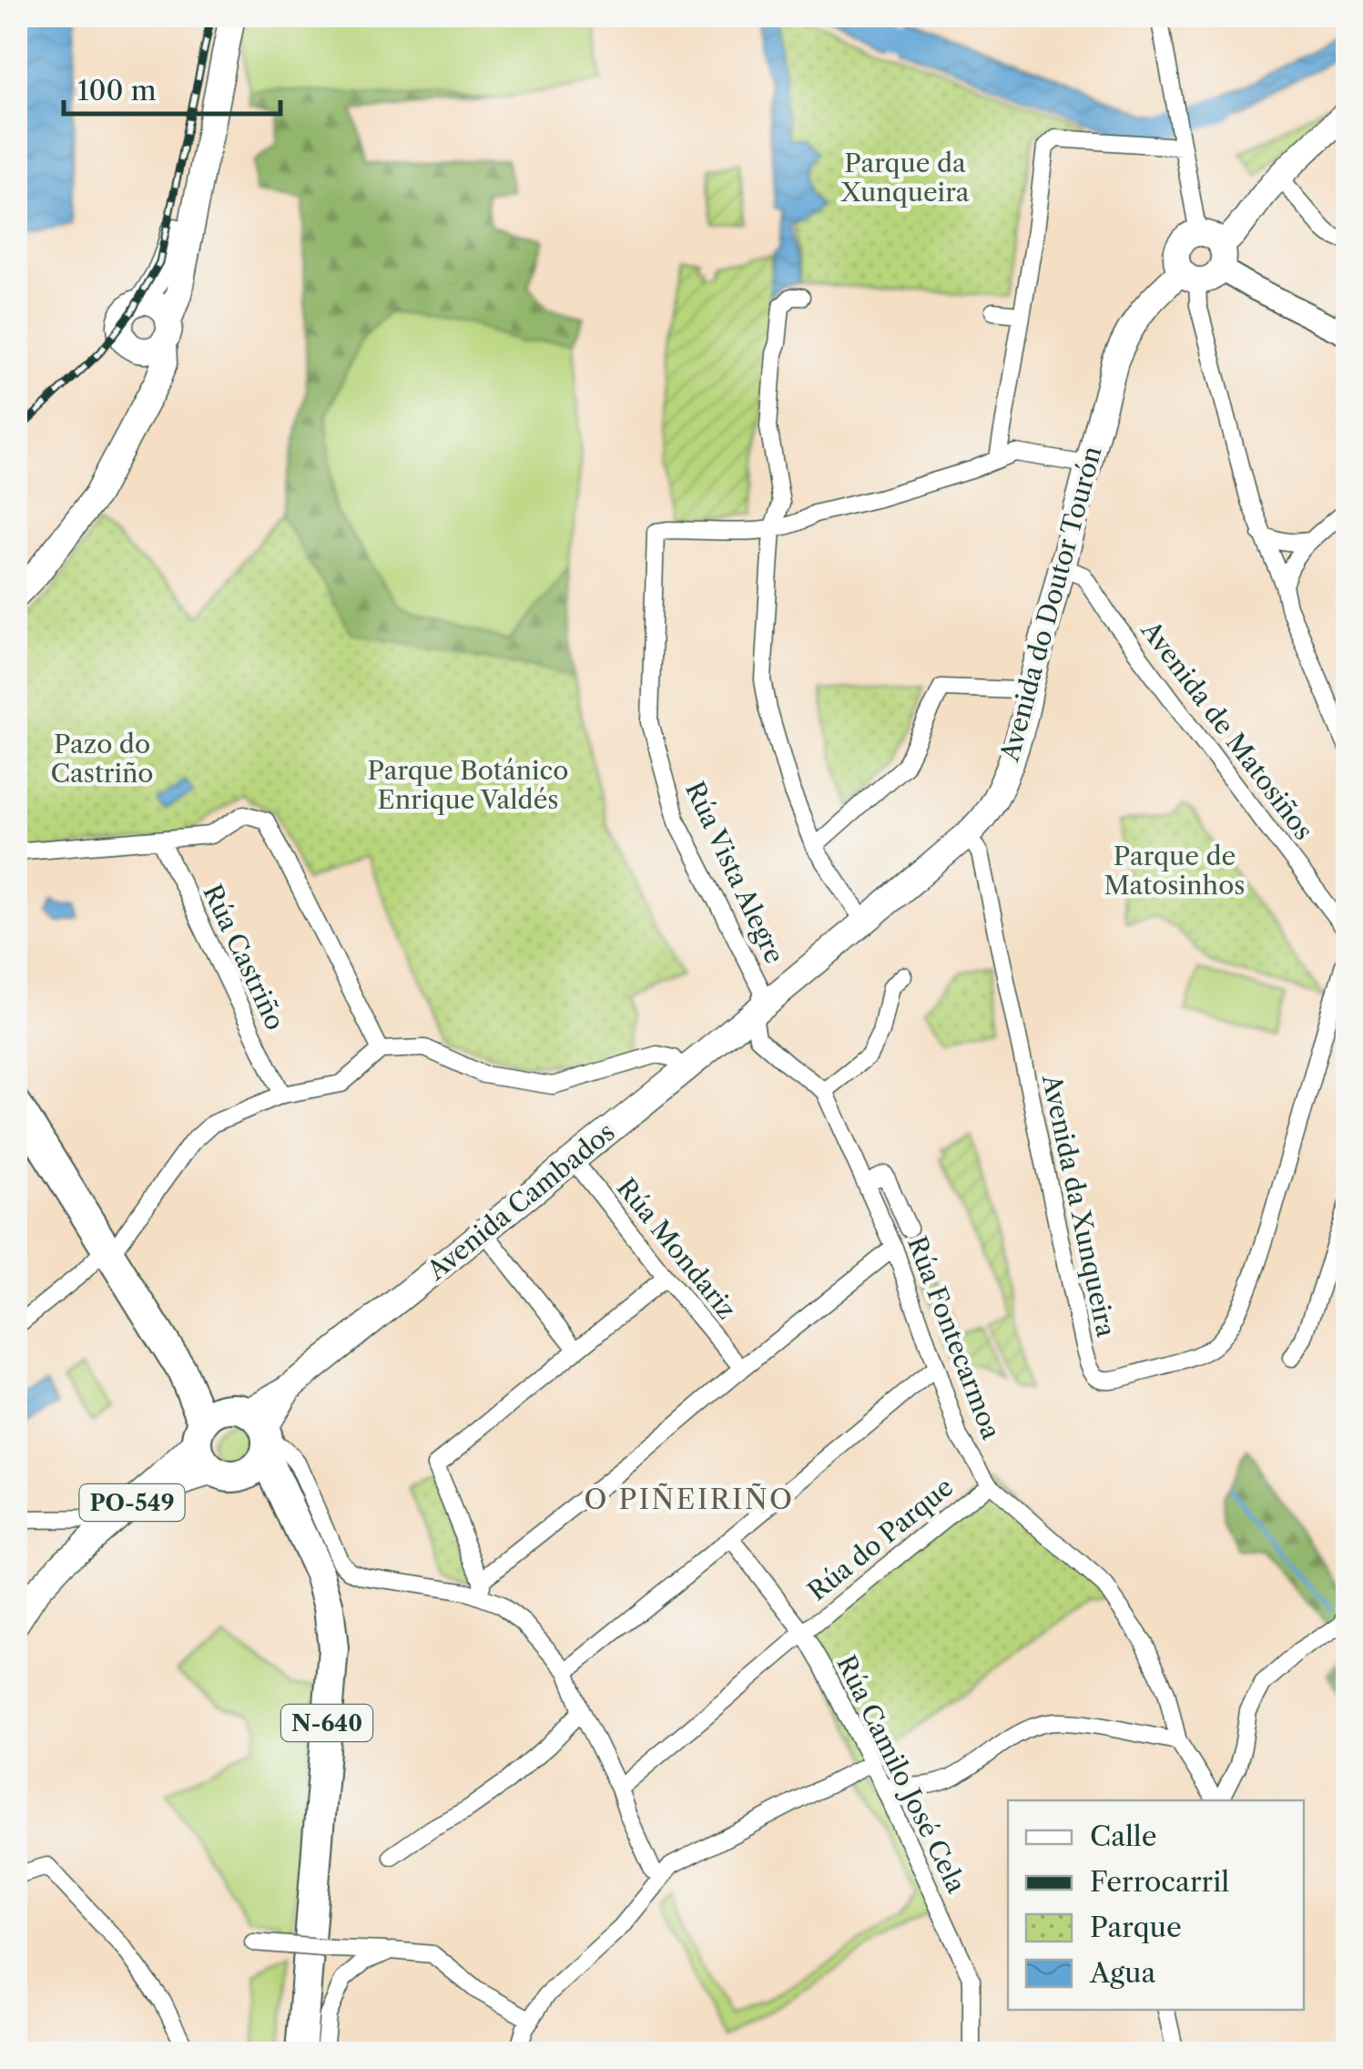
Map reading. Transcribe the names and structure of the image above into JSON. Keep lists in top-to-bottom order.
{
  "streets": {
    "highway": ["N-640"],
    "main road": ["Avenida do Doutor Tourón", "Avenida Cambados", "PO-549"],
    "street": [
      "Avenida de Matosiños",
      "Rúa Vista Alegre",
      "Rúa Castriño",
      "Avenida da Xunqueira",
      "Rúa Mondariz",
      "Rúa Fontecarmoa",
      "Rúa do Parque",
      "Rúa Camilo José Cela"
    ]
  },
  "crossings": [
    ["Avenida do Doutor Tourón", "Avenida de Matosiños"],
    ["Avenida do Doutor Tourón", "Rúa Vista Alegre"],
    ["Avenida do Doutor Tourón", "Avenida Cambados"],
    ["Avenida do Doutor Tourón", "Avenida da Xunqueira"],
    ["Avenida do Doutor Tourón", "Rúa Fontecarmoa"],
    ["Rúa Vista Alegre", "Avenida Cambados"],
    ["Rúa Vista Alegre", "Rúa Fontecarmoa"],
    ["Avenida Cambados", "Rúa Mondariz"],
    ["Avenida Cambados", "Rúa Fontecarmoa"],
    ["Avenida Cambados", "PO-549"],
    ["Avenida Cambados", "N-640"],
    ["Rúa Fontecarmoa", "Rúa do Parque"],
    ["PO-549", "N-640"],
    ["Rúa do Parque", "Rúa Camilo José Cela"]
  ],
  "districts": ["O PIÑEIRIÑO"],
  "parks": [
    "Parque da Xunqueira",
    "Pazo do Castriño",
    "Parque Botánico Enrique Valdés",
    "Parque de Matosinhos"
  ],
  "legend": [
    "Calle",
    "Ferrocarril",
    "Parque",
    "Agua"
  ],
  "scale_bar": "100 m"
}
